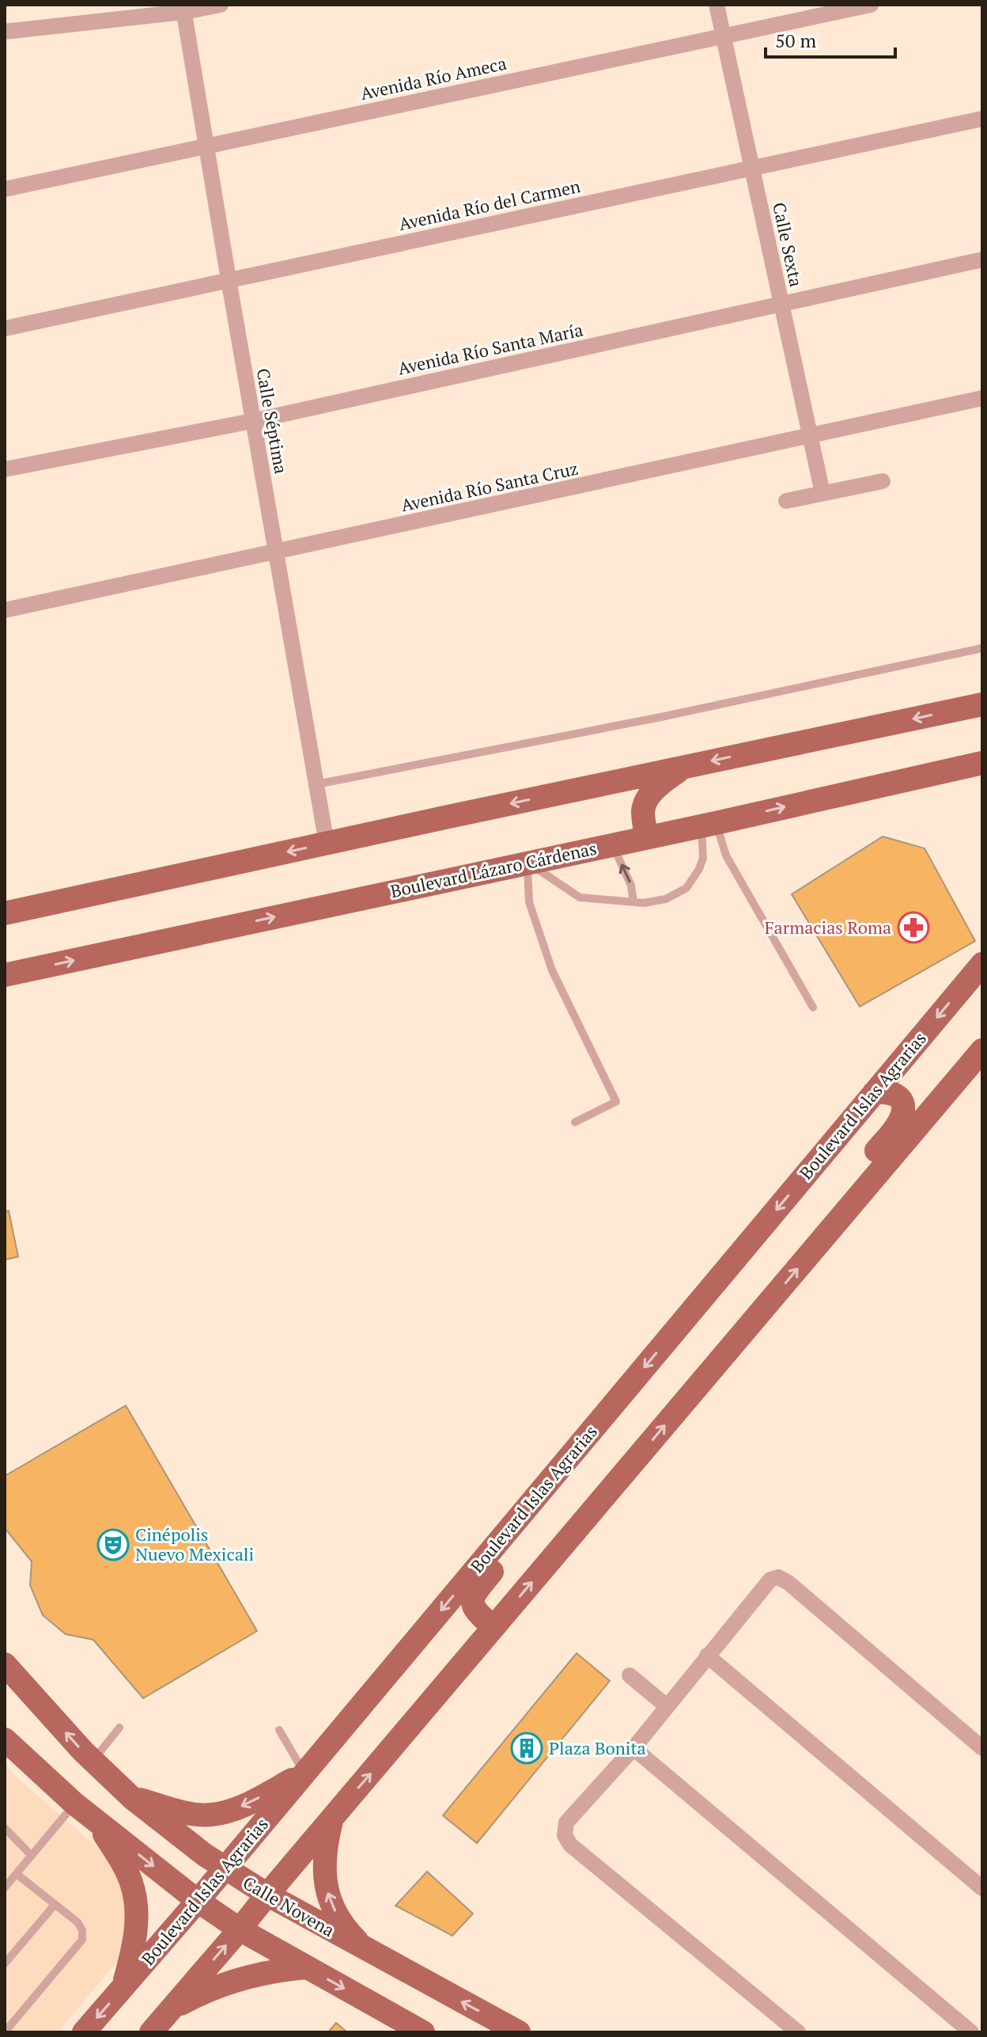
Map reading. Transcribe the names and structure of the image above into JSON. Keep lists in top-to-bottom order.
{
  "streets": {
    "main road": ["Boulevard Lázaro Cárdenas", "Boulevard Islas Agrarias", "Calle Novena"],
    "street": [
      "Avenida Río Ameca",
      "Avenida Río del Carmen",
      "Calle Sexta",
      "Avenida Río Santa María",
      "Calle Séptima",
      "Avenida Río Santa Cruz"
    ]
  },
  "crossings": [
    ["Avenida Río Ameca", "Calle Sexta"],
    ["Avenida Río Ameca", "Calle Séptima"],
    ["Avenida Río del Carmen", "Calle Sexta"],
    ["Avenida Río del Carmen", "Calle Séptima"],
    ["Calle Sexta", "Avenida Río Santa María"],
    ["Calle Sexta", "Avenida Río Santa Cruz"],
    ["Avenida Río Santa María", "Calle Séptima"],
    ["Calle Séptima", "Avenida Río Santa Cruz"],
    ["Boulevard Islas Agrarias", "Calle Novena"]
  ],
  "places": {
    "pharmacy": ["Farmacias Roma"],
    "theatre": ["Cinépolis Nuevo Mexicali"],
    "building": ["Plaza Bonita"]
  },
  "scale_bar": "50 m"
}
